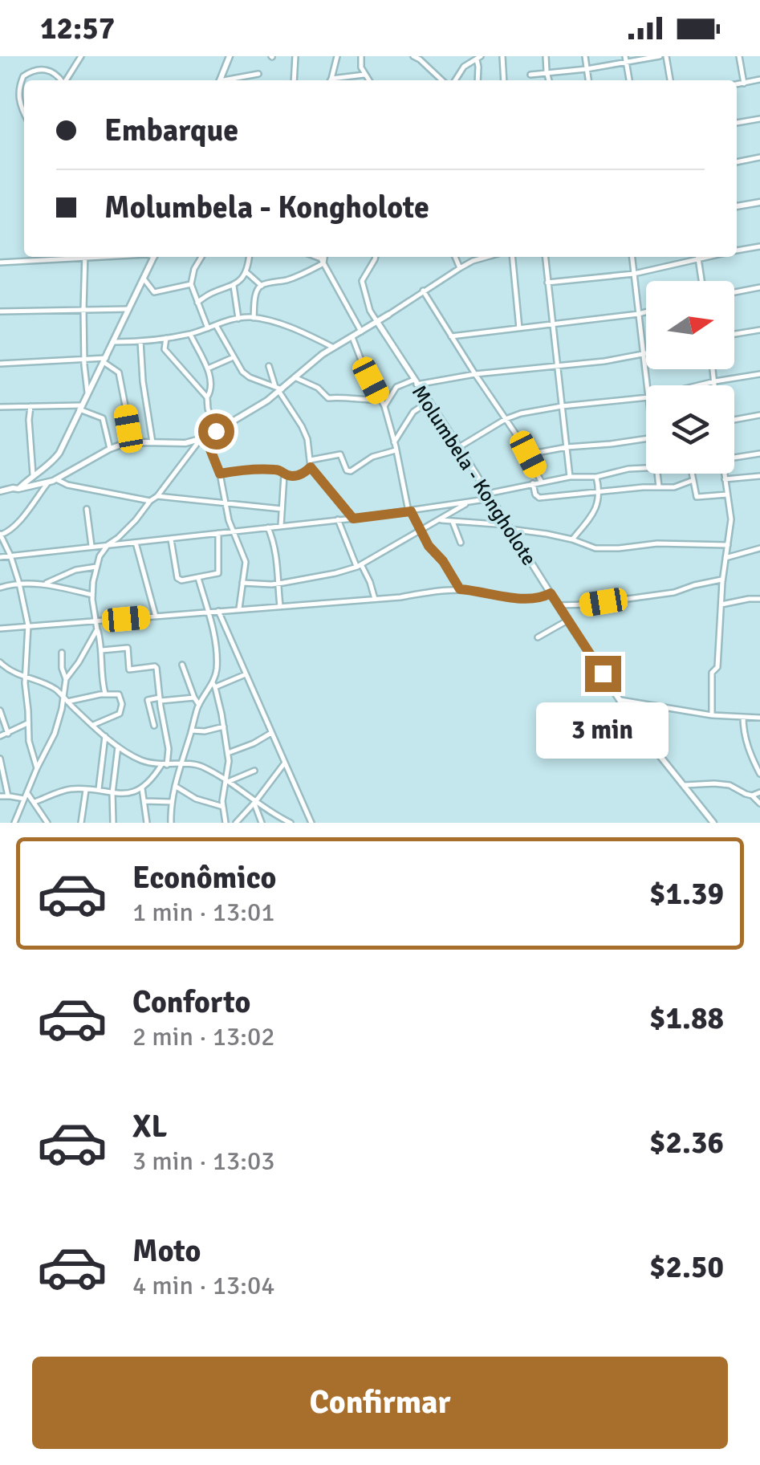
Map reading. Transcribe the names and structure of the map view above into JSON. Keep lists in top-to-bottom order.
{
  "streets": {
    "street": ["Molumbela - Kongholote"]
  },
  "north": "right",
  "page": {
    "status": "12:57",
    "banner": ["Embarque", "Molumbela - Kongholote"],
    "bubble": "3 min",
    "list": [
      {
        "name": "Econômico",
        "note": "1 min · 13:01",
        "value": "$1.39"
      },
      {
        "name": "Conforto",
        "note": "2 min · 13:02",
        "value": "$1.88"
      },
      {
        "name": "XL",
        "note": "3 min · 13:03",
        "value": "$2.36"
      },
      {
        "name": "Moto",
        "note": "4 min · 13:04",
        "value": "$2.50"
      }
    ],
    "buttons": "Confirmar"
  }
}
